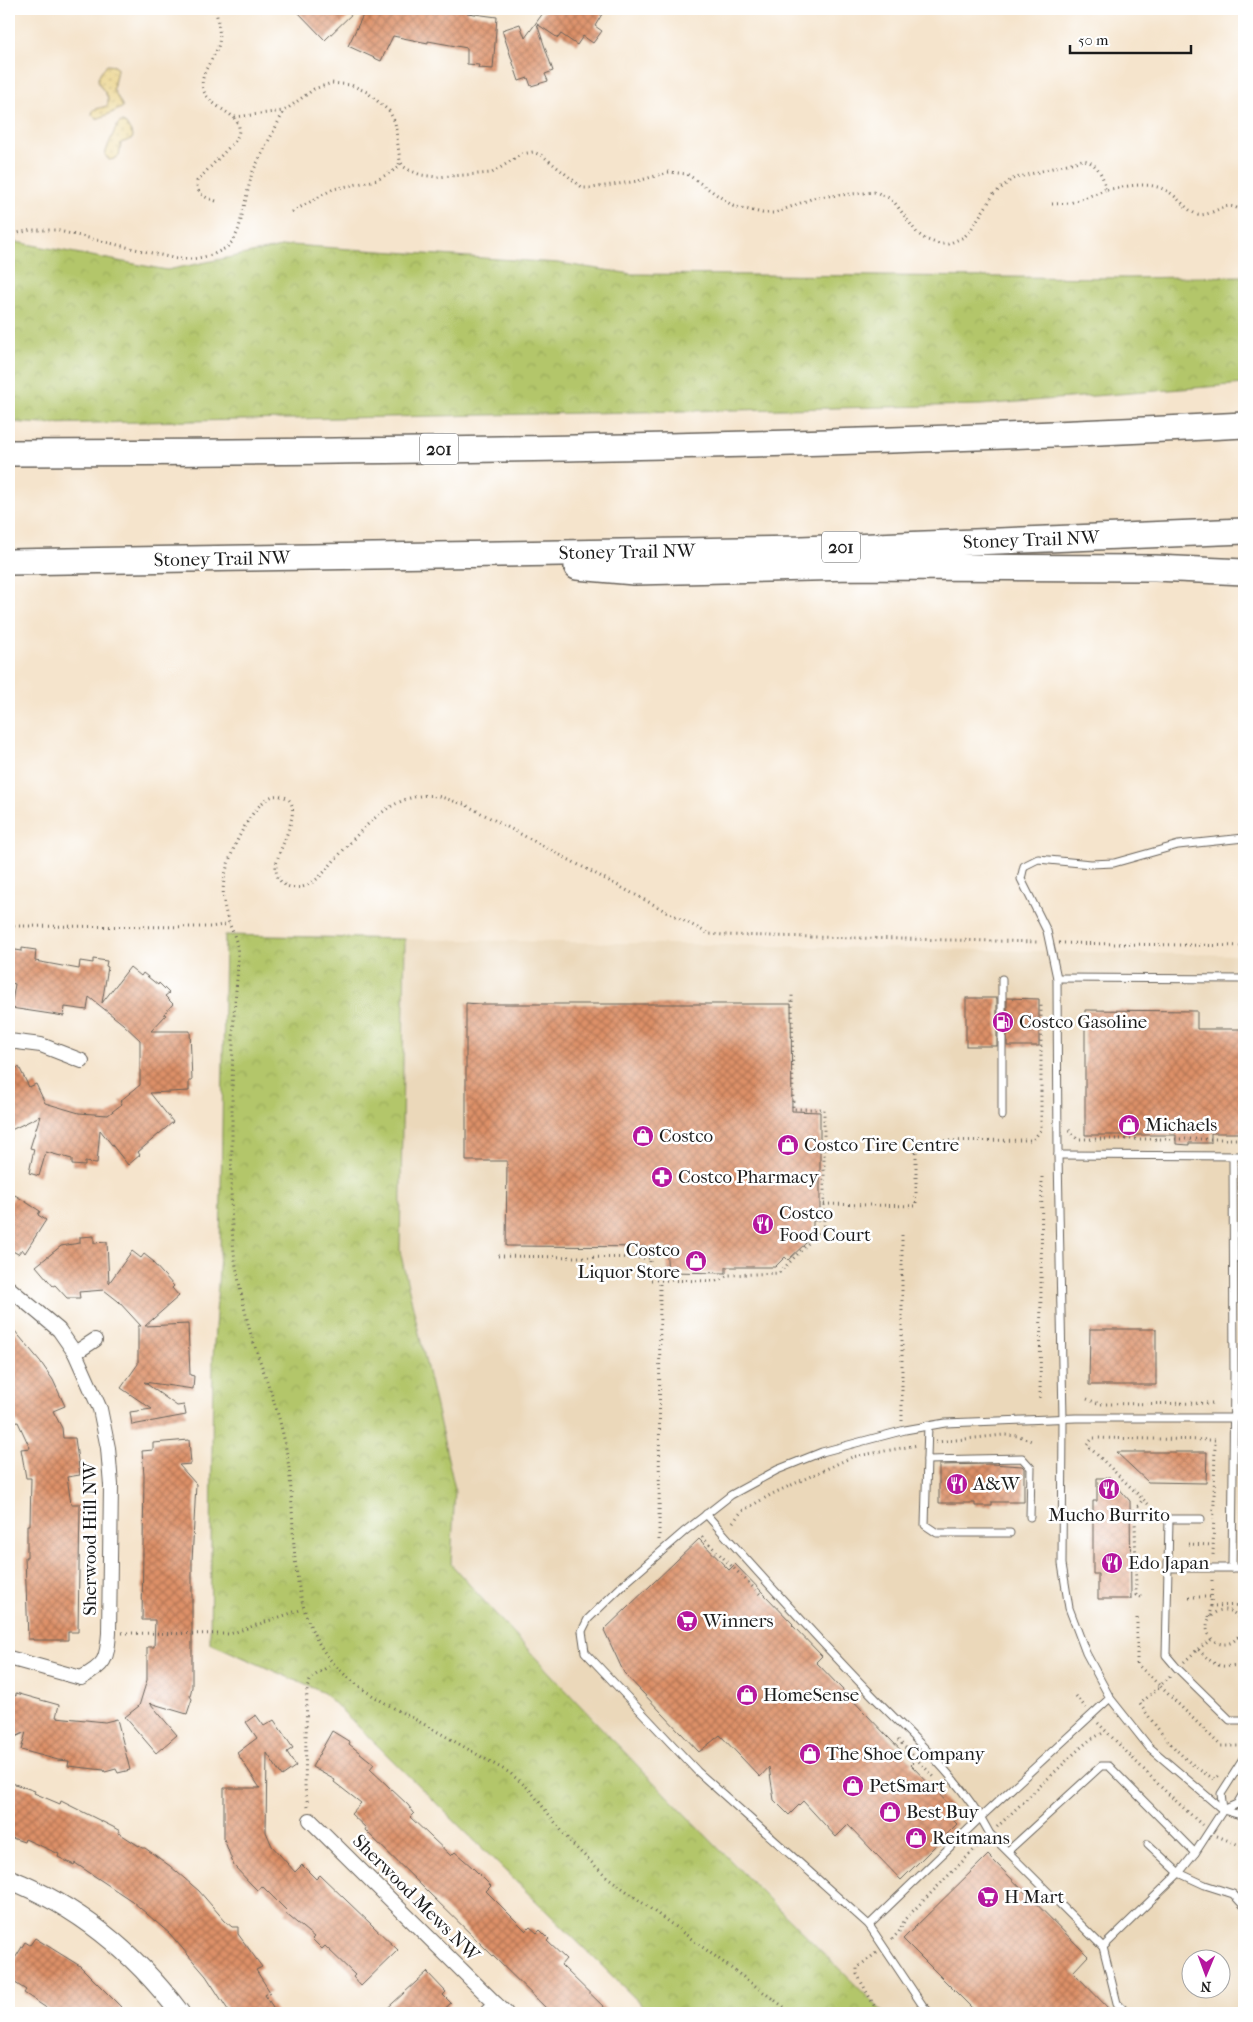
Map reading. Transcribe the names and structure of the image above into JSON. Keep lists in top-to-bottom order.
{
  "streets": {
    "highway": ["201", "Stoney Trail NW"],
    "street": ["Sherwood Hill NW", "Sherwood Mews NW"]
  },
  "places": {
    "fuel station": ["Costco Gasoline"],
    "shop": [
      "Michaels",
      "Costco",
      "Costco Tire Centre",
      "Costco Liquor Store",
      "HomeSense",
      "The Shoe Company",
      "PetSmart",
      "Best Buy",
      "Reitmans"
    ],
    "pharmacy": ["Costco Pharmacy"],
    "restaurant": [
      "Costco Food Court",
      "A&W",
      "Mucho Burrito",
      "Edo Japan"
    ],
    "supermarket": ["Winners", "H Mart"]
  },
  "scale_bar": "50 m",
  "north": "bottom"
}
